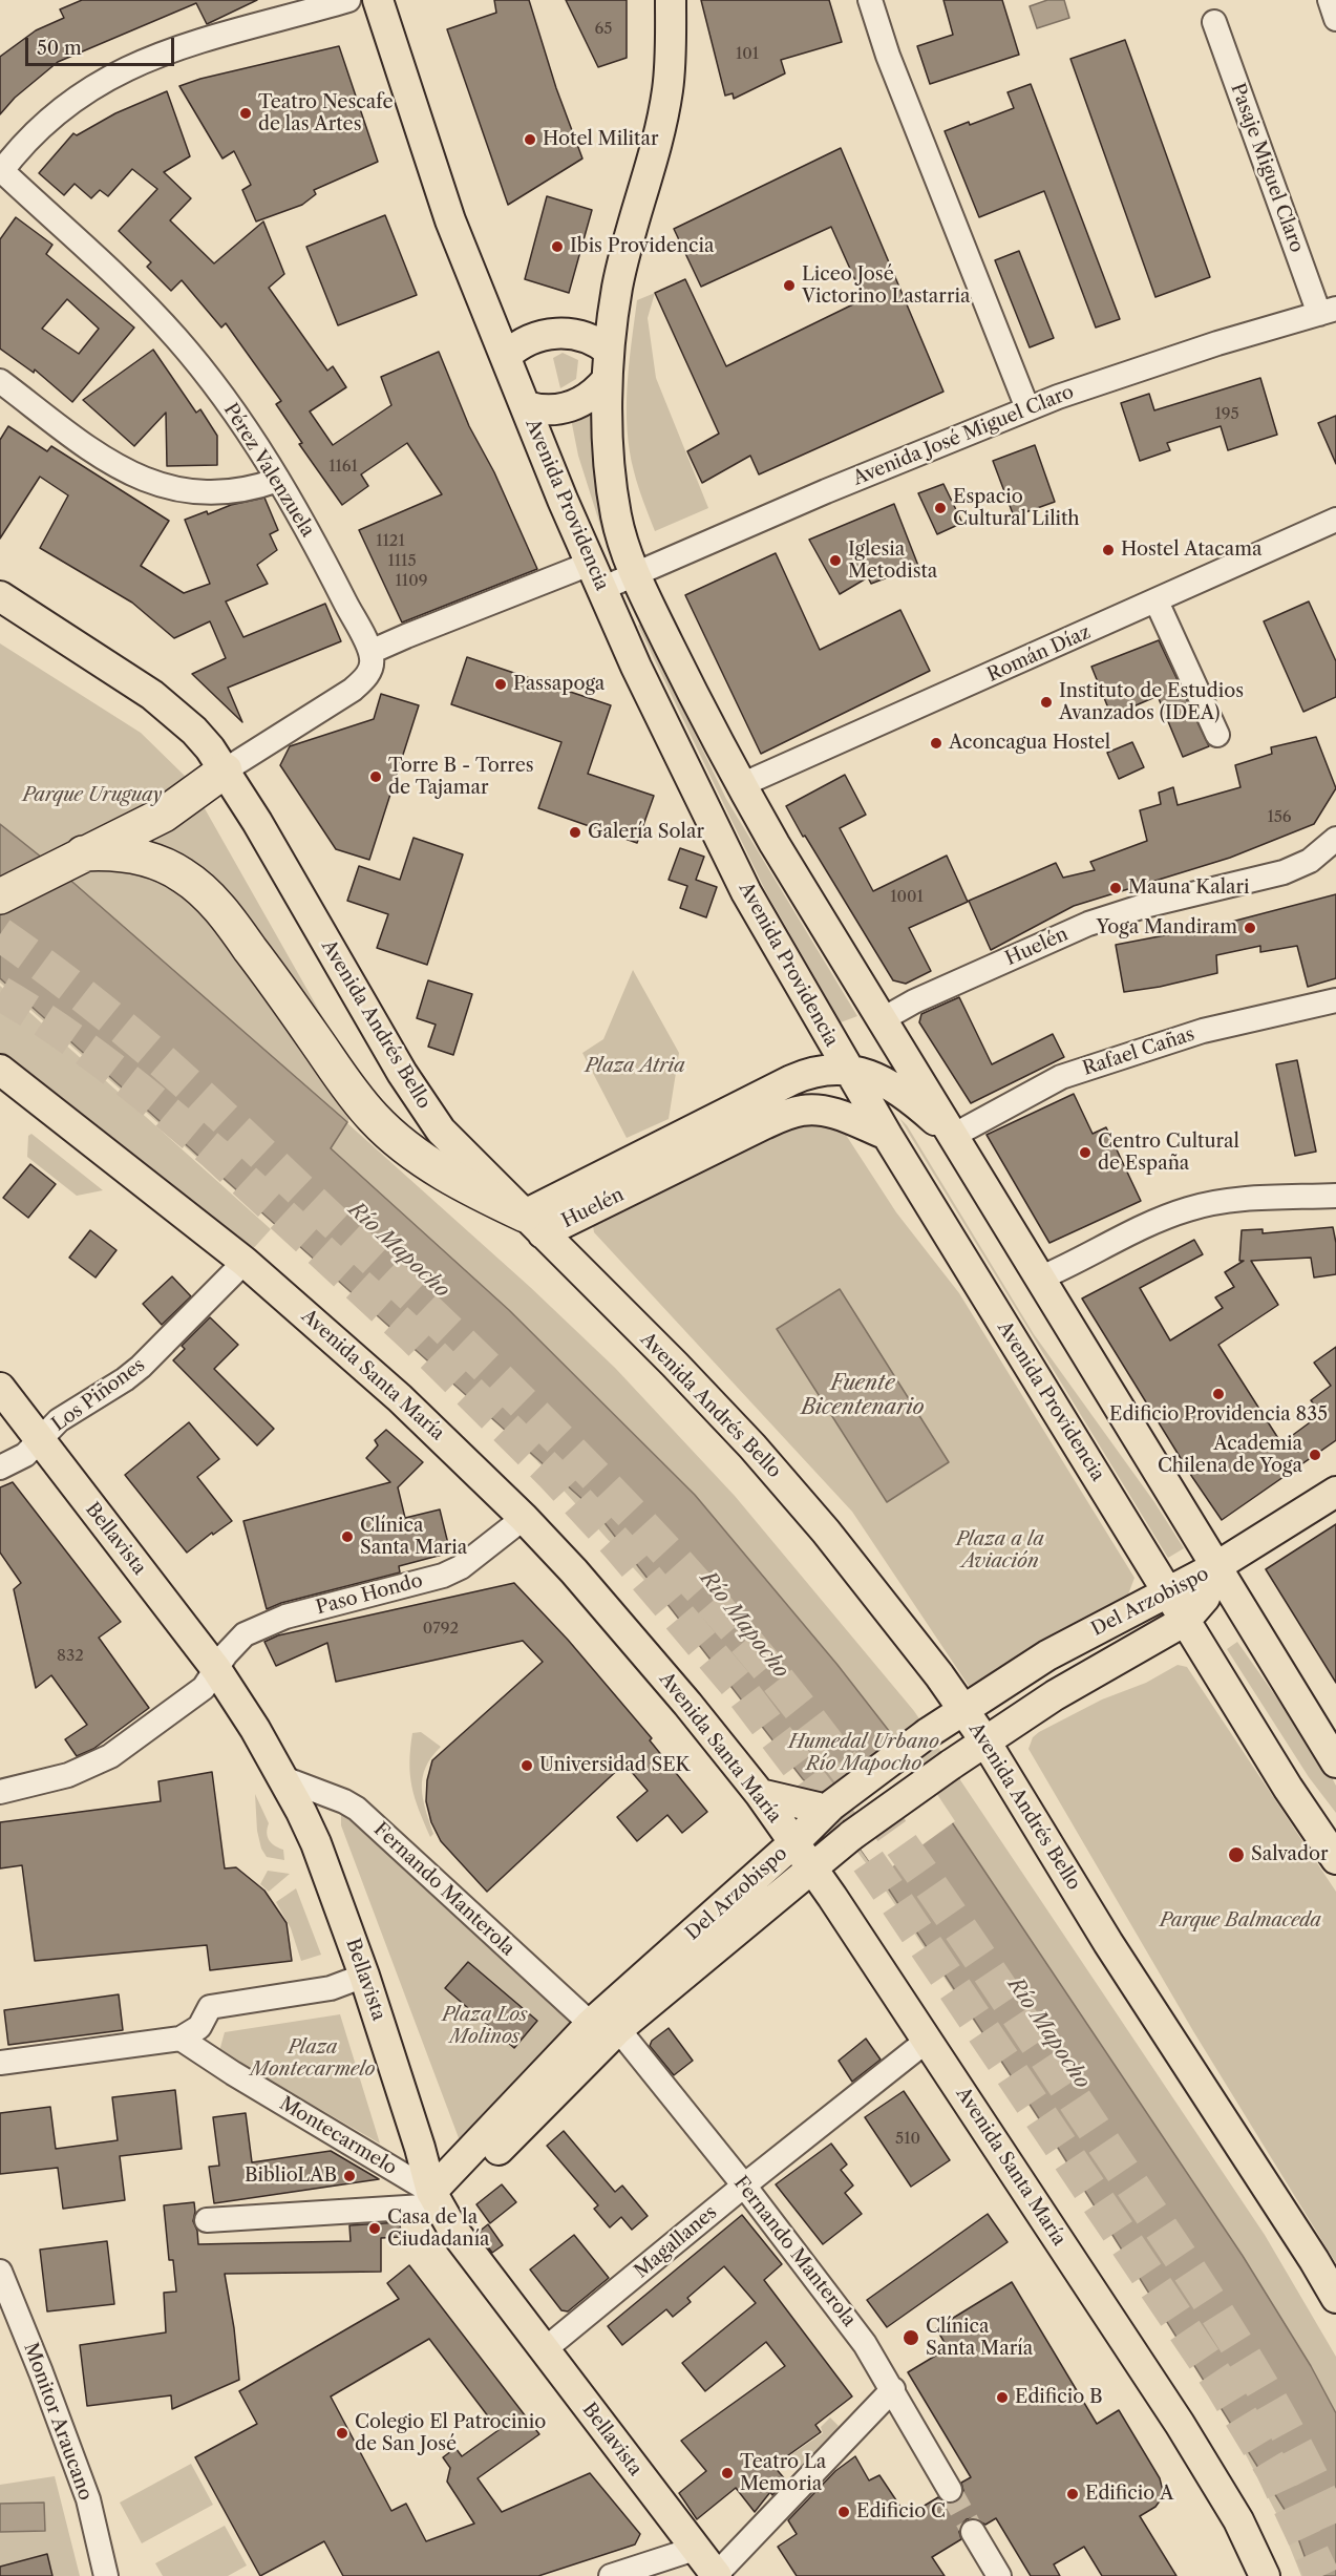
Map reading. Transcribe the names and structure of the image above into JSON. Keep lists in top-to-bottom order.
{
  "streets": {
    "main road": [
      "Avenida Providencia",
      "Huelén",
      "Avenida Andrés Bello",
      "Avenida Santa María",
      "Bellavista",
      "Del Arzobispo"
    ],
    "street": [
      "Pasaje Miguel Claro",
      "Avenida José Miguel Claro",
      "Pérez Valenzuela",
      "Román Díaz",
      "Rafael Cañas",
      "Los Piñones",
      "Paso Hondo",
      "Fernando Manterola",
      "Montecarmelo",
      "Magallanes",
      "Monitor Araucano"
    ]
  },
  "crossings": [
    ["Pasaje Miguel Claro", "Avenida José Miguel Claro"],
    ["Avenida José Miguel Claro", "Pérez Valenzuela"],
    ["Avenida José Miguel Claro", "Avenida Providencia"],
    ["Avenida Providencia", "Román Díaz"],
    ["Avenida Providencia", "Huelén"],
    ["Avenida Providencia", "Rafael Cañas"],
    ["Avenida Providencia", "Del Arzobispo"],
    ["Huelén", "Avenida Andrés Bello"],
    ["Avenida Andrés Bello", "Del Arzobispo"],
    ["Avenida Santa María", "Los Piñones"],
    ["Avenida Santa María", "Paso Hondo"],
    ["Avenida Santa María", "Del Arzobispo"],
    ["Avenida Santa María", "Magallanes"],
    ["Los Piñones", "Bellavista"],
    ["Bellavista", "Paso Hondo"],
    ["Bellavista", "Del Arzobispo"],
    ["Bellavista", "Fernando Manterola"],
    ["Bellavista", "Montecarmelo"],
    ["Bellavista", "Magallanes"],
    ["Del Arzobispo", "Fernando Manterola"],
    ["Del Arzobispo", "Montecarmelo"],
    ["Fernando Manterola", "Magallanes"]
  ],
  "water": ["Río Mapocho", "Fuente Bicentenario"],
  "parks": [
    "Parque Uruguay",
    "Plaza Atria",
    "Plaza a la Aviación",
    "Humedal Urbano Río Mapocho",
    "Parque Balmaceda",
    "Plaza Los Molinos",
    "Plaza Montecarmelo"
  ],
  "places": [
    "Teatro Nescafe de las Artes",
    "Hotel Militar",
    "Ibis Providencia",
    "Liceo José Victorino Lastarria",
    "Espacio Cultural Lilith",
    "Hostel Atacama",
    "Iglesia Metodista",
    "Passapoga",
    "Instituto de Estudios Avanzados (IDEA)",
    "Aconcagua Hostel",
    "Torre B - Torres de Tajamar",
    "Galería Solar",
    "Mauna Kalari",
    "Yoga Mandiram",
    "Centro Cultural de España",
    "Edificio Providencia 835",
    "Academia Chilena de Yoga",
    "Clínica Santa Maria",
    "Universidad SEK",
    "Salvador",
    "BiblioLAB",
    "Casa de la Ciudadanía",
    "Clínica Santa María",
    "Edificio B",
    "Colegio El Patrocinio de San José",
    "Teatro La Memoria",
    "Edificio A",
    "Edificio C"
  ],
  "house_numbers": [
    "65",
    "101",
    "195",
    "1161",
    "1121",
    "1115",
    "1109",
    "156",
    "1001",
    "0792",
    "832",
    "510"
  ],
  "scale_bar": "50 m"
}
